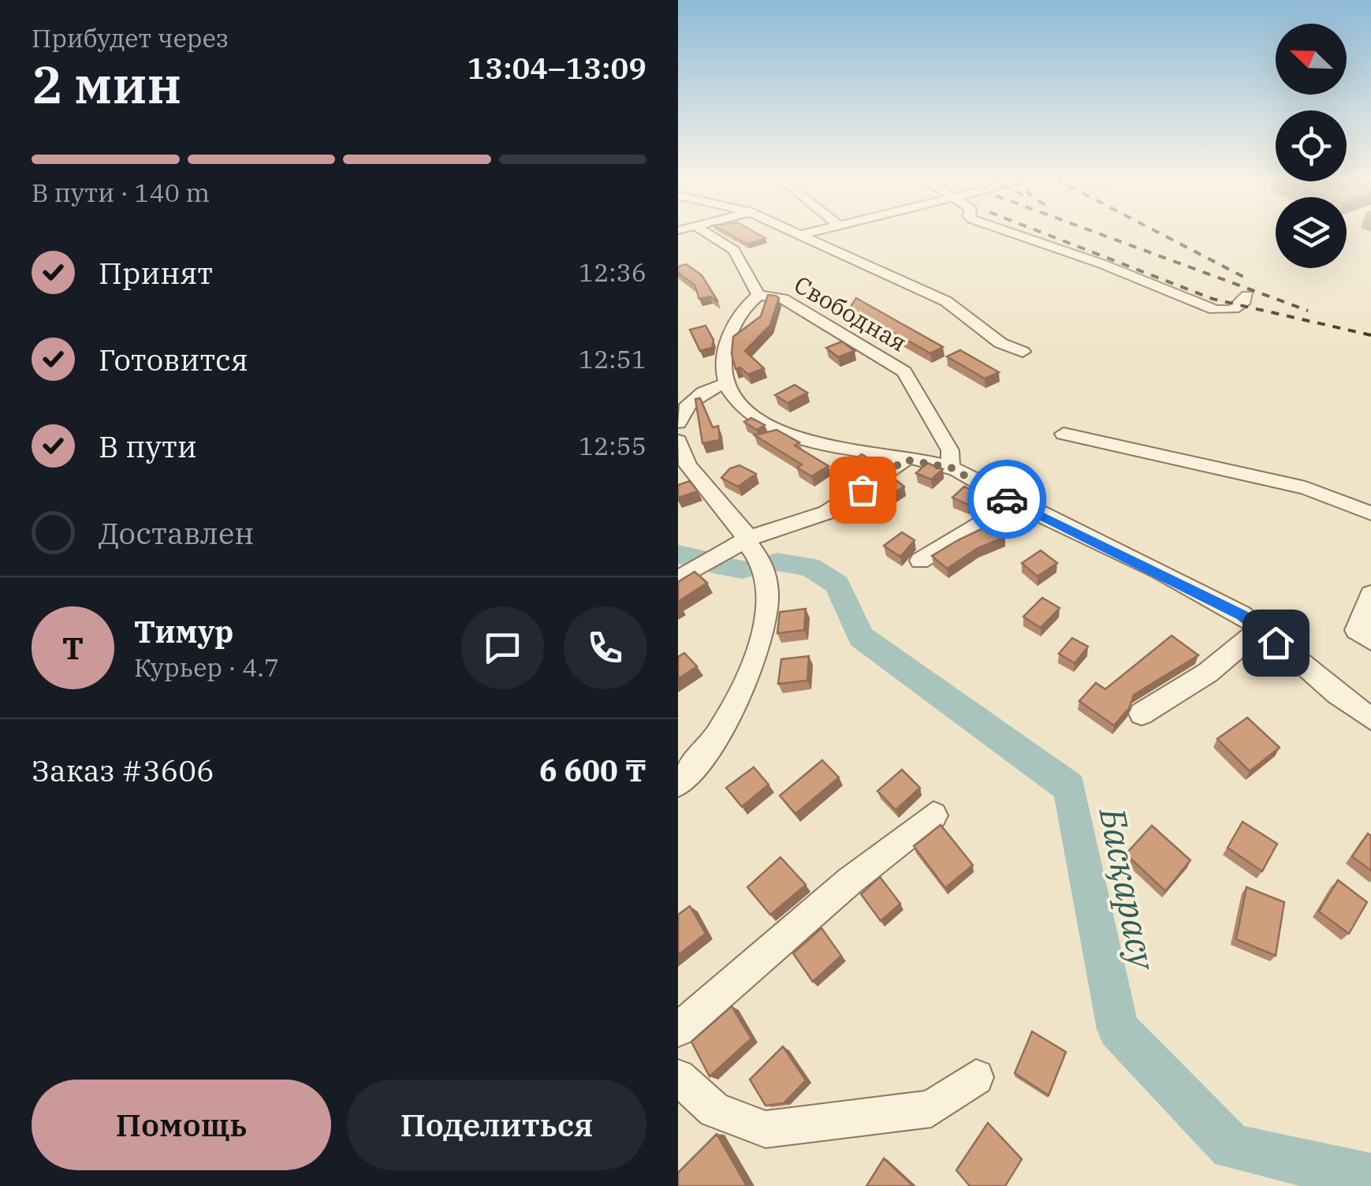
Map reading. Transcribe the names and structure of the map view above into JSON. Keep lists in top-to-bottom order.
{
  "streets": {
    "street": ["Свободная"]
  },
  "water": ["Басқарасу"],
  "north": "top left",
  "page": {
    "heading": ["2 мин", "Прибудет через", "13:04–13:09"],
    "panel": [
      "Тимур",
      "Курьер · 4.7",
      "Заказ #3606",
      "6 600 ₸"
    ],
    "bar": "В пути · 140 m",
    "list": [
      ["Принят", "12:36"],
      ["Готовится", "12:51"],
      ["В пути", "12:55"],
      "Доставлен"
    ],
    "round": "Т",
    "buttons": ["Помощь", "Поделиться"]
  }
}
